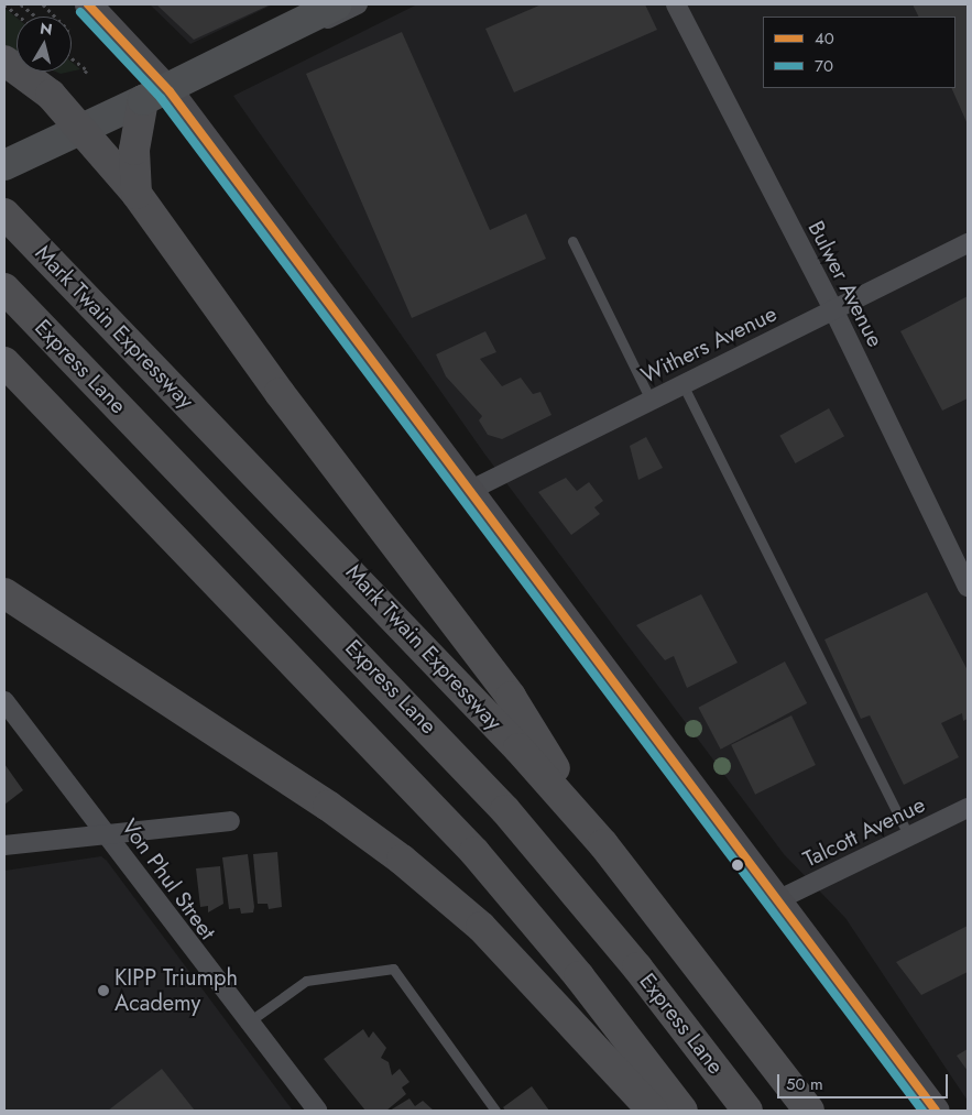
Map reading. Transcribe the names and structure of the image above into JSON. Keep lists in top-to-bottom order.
{
  "streets": {
    "highway": ["Mark Twain Expressway", "Express Lane"],
    "street": [
      "Bulwer Avenue",
      "Withers Avenue",
      "Talcott Avenue",
      "Von Phul Street"
    ]
  },
  "crossings": [
    ["Bulwer Avenue", "Withers Avenue"]
  ],
  "places": ["KIPP Triumph Academy"],
  "lines": ["transit line 40", "transit line 70"],
  "legend": ["40", "70"],
  "scale_bar": "50 m",
  "north": "top"
}
